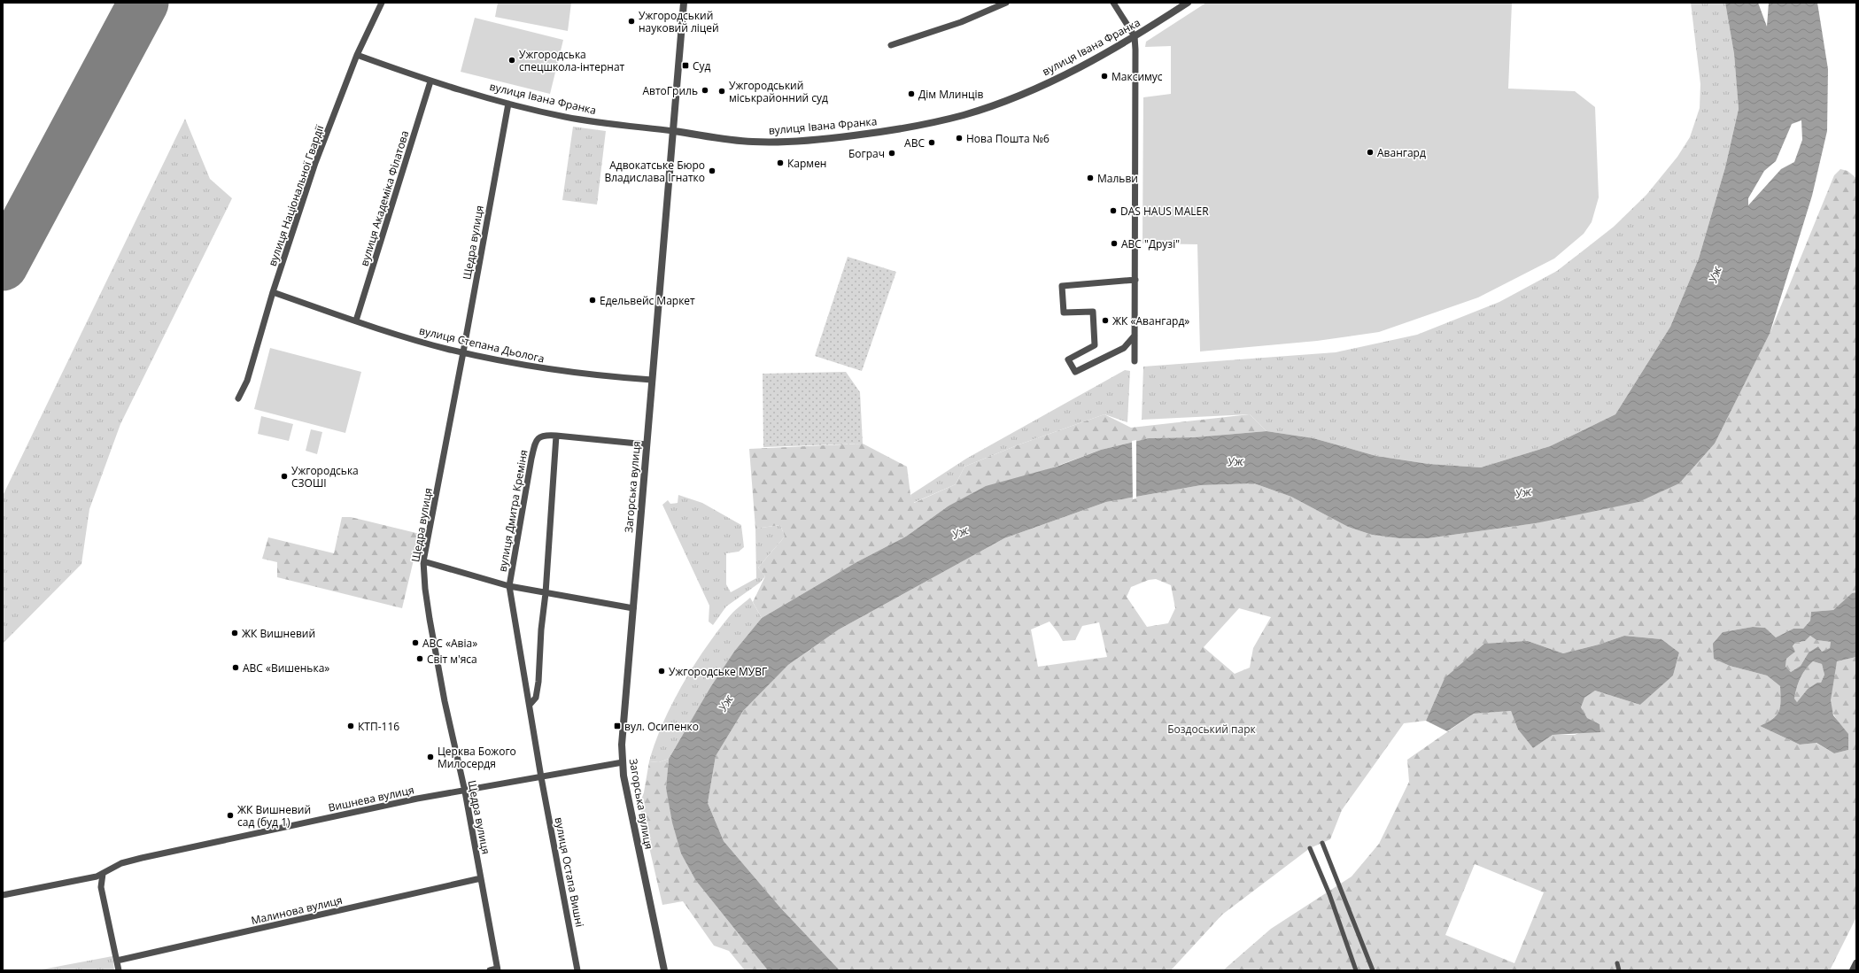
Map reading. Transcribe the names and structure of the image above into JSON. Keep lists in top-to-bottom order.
{
  "streets": {
    "street": [
      "вулиця Івана Франка",
      "вулиця Національної Гвардії",
      "вулиця Академіка Філатова",
      "Щедра вулиця",
      "вулиця Степана Дьолога",
      "Загорська вулиця",
      "вулиця Дмитра Креміня",
      "Вишнева вулиця",
      "вулиця Остапа Вишні",
      "Малинова вулиця"
    ]
  },
  "crossings": [
    ["вулиця Івана Франка", "вулиця Національної Гвардії"],
    ["вулиця Івана Франка", "вулиця Академіка Філатова"],
    ["вулиця Івана Франка", "Щедра вулиця"],
    ["вулиця Івана Франка", "Загорська вулиця"],
    ["вулиця Національної Гвардії", "вулиця Степана Дьолога"],
    ["вулиця Академіка Філатова", "вулиця Степана Дьолога"],
    ["Щедра вулиця", "вулиця Степана Дьолога"],
    ["Щедра вулиця", "Вишнева вулиця"],
    ["Щедра вулиця", "Малинова вулиця"],
    ["вулиця Степана Дьолога", "Загорська вулиця"],
    ["Загорська вулиця", "вулиця Дмитра Креміня"],
    ["Загорська вулиця", "Вишнева вулиця"],
    ["вулиця Дмитра Креміня", "вулиця Остапа Вишні"],
    ["Вишнева вулиця", "вулиця Остапа Вишні"]
  ],
  "water": ["Уж"],
  "parks": ["Боздоський парк"],
  "places": {
    "other": [
      "Ужгородський науковий ліцей",
      "Ужгородська спецшкола-інтернат",
      "Максимус",
      "АвтоГриль",
      "Ужгородський міськрайонний суд",
      "Дім Млинців",
      "Нова Пошта №6",
      "ABC",
      "Авангард",
      "Бограч",
      "Кармен",
      "Адвокатське Бюро Владислава Ігнатко",
      "Мальви",
      "DAS HAUS MALER",
      "ABC \"Друзі\"",
      "Едельвейс Маркет",
      "ЖК «Авангард»",
      "Ужгородська СЗОШІ",
      "ЖК Вишневий",
      "ABC «Авіа»",
      "Світ м'яса",
      "ABC «Вишенька»",
      "Ужгородське МУВГ",
      "КТП-116",
      "Церква Божого Милосердя",
      "ЖК Вишневий сад (буд 1)"
    ],
    "transit": ["Суд", "вул. Осипенко"]
  }
}
